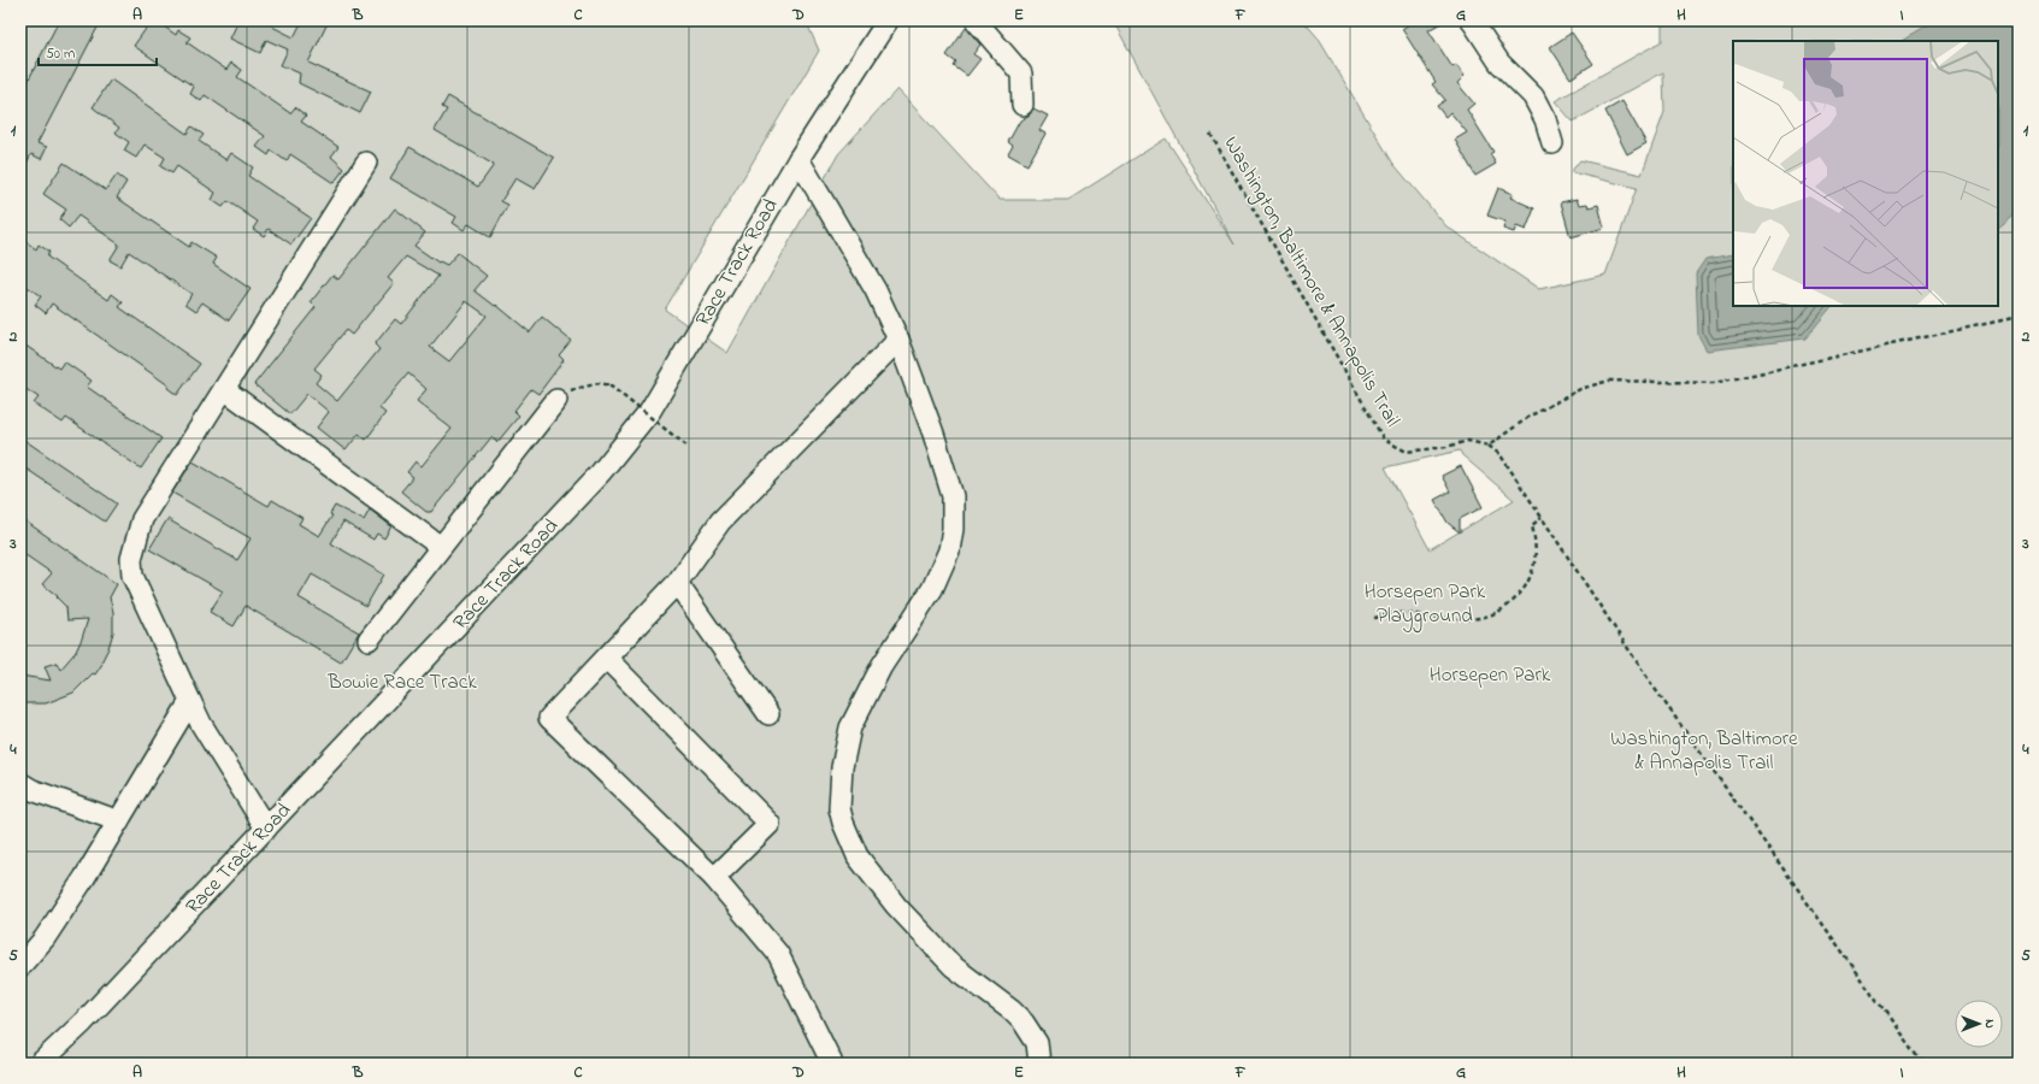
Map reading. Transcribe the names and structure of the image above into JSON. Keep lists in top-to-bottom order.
{
  "streets": {
    "street": ["Race Track Road"],
    "path": ["Washington, Baltimore & Annapolis Trail"]
  },
  "parks": [
    "Horsepen Park Playground",
    "Horsepen Park",
    "Bowie Race Track",
    "Washington, Baltimore & Annapolis Trail"
  ],
  "scale_bar": "50 m",
  "north": "right",
  "grid": {
    "columns": [
      "A",
      "B",
      "C",
      "D",
      "E",
      "F",
      "G",
      "H",
      "I"
    ],
    "rows": [
      "1",
      "2",
      "3",
      "4",
      "5"
    ]
  }
}
